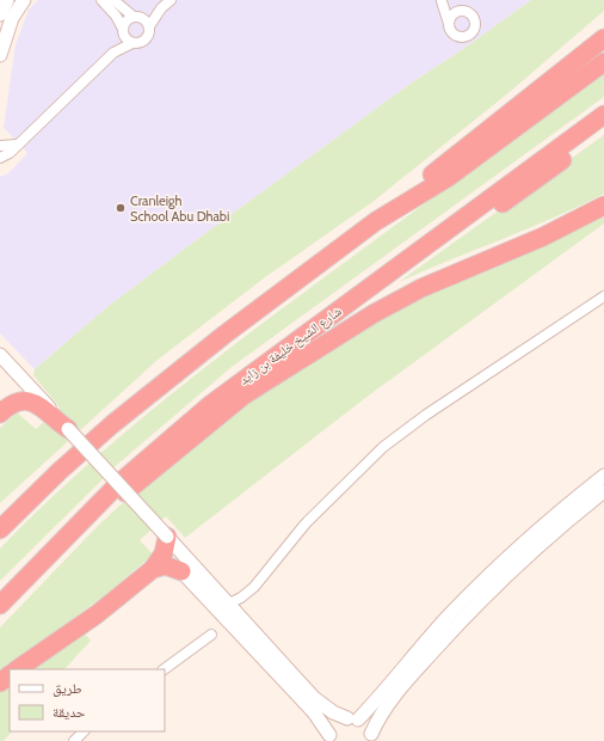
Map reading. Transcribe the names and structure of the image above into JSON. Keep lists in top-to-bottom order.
{
  "streets": {
    "highway": ["شارع الشيخ خليفة بن زايد"]
  },
  "places": ["Cranleigh School Abu Dhabi"],
  "legend": ["طريق", "حديقة"]
}
